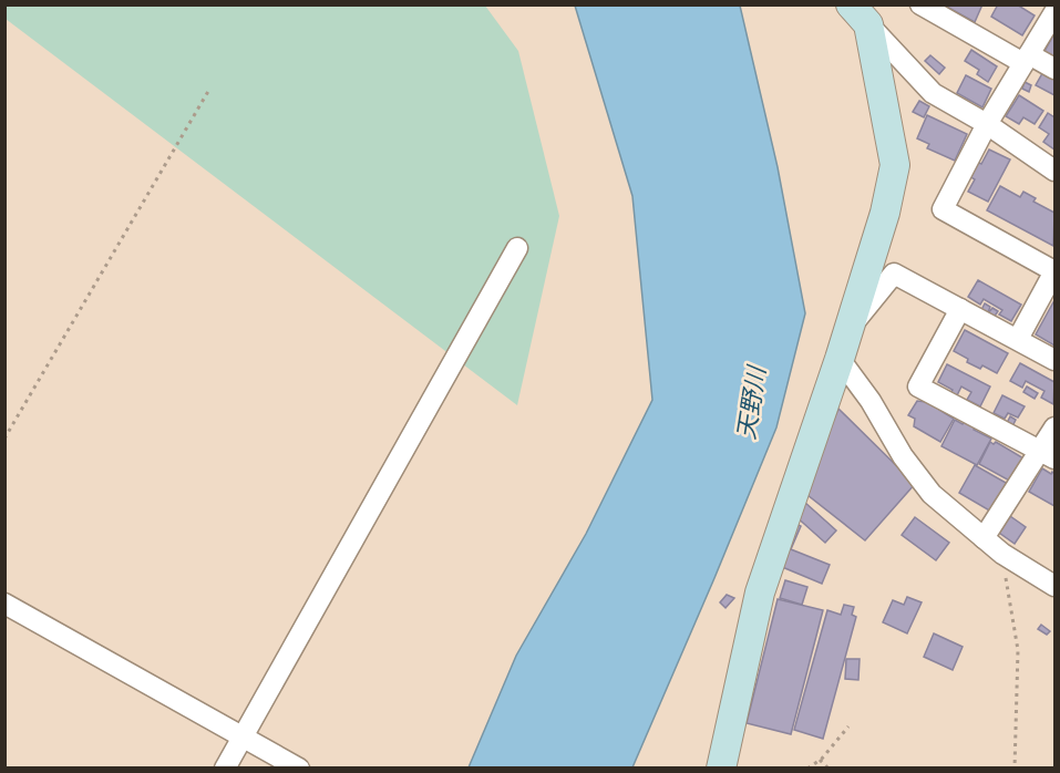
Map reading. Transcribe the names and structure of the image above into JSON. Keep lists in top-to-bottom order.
{
  "water": ["天野川"]
}
